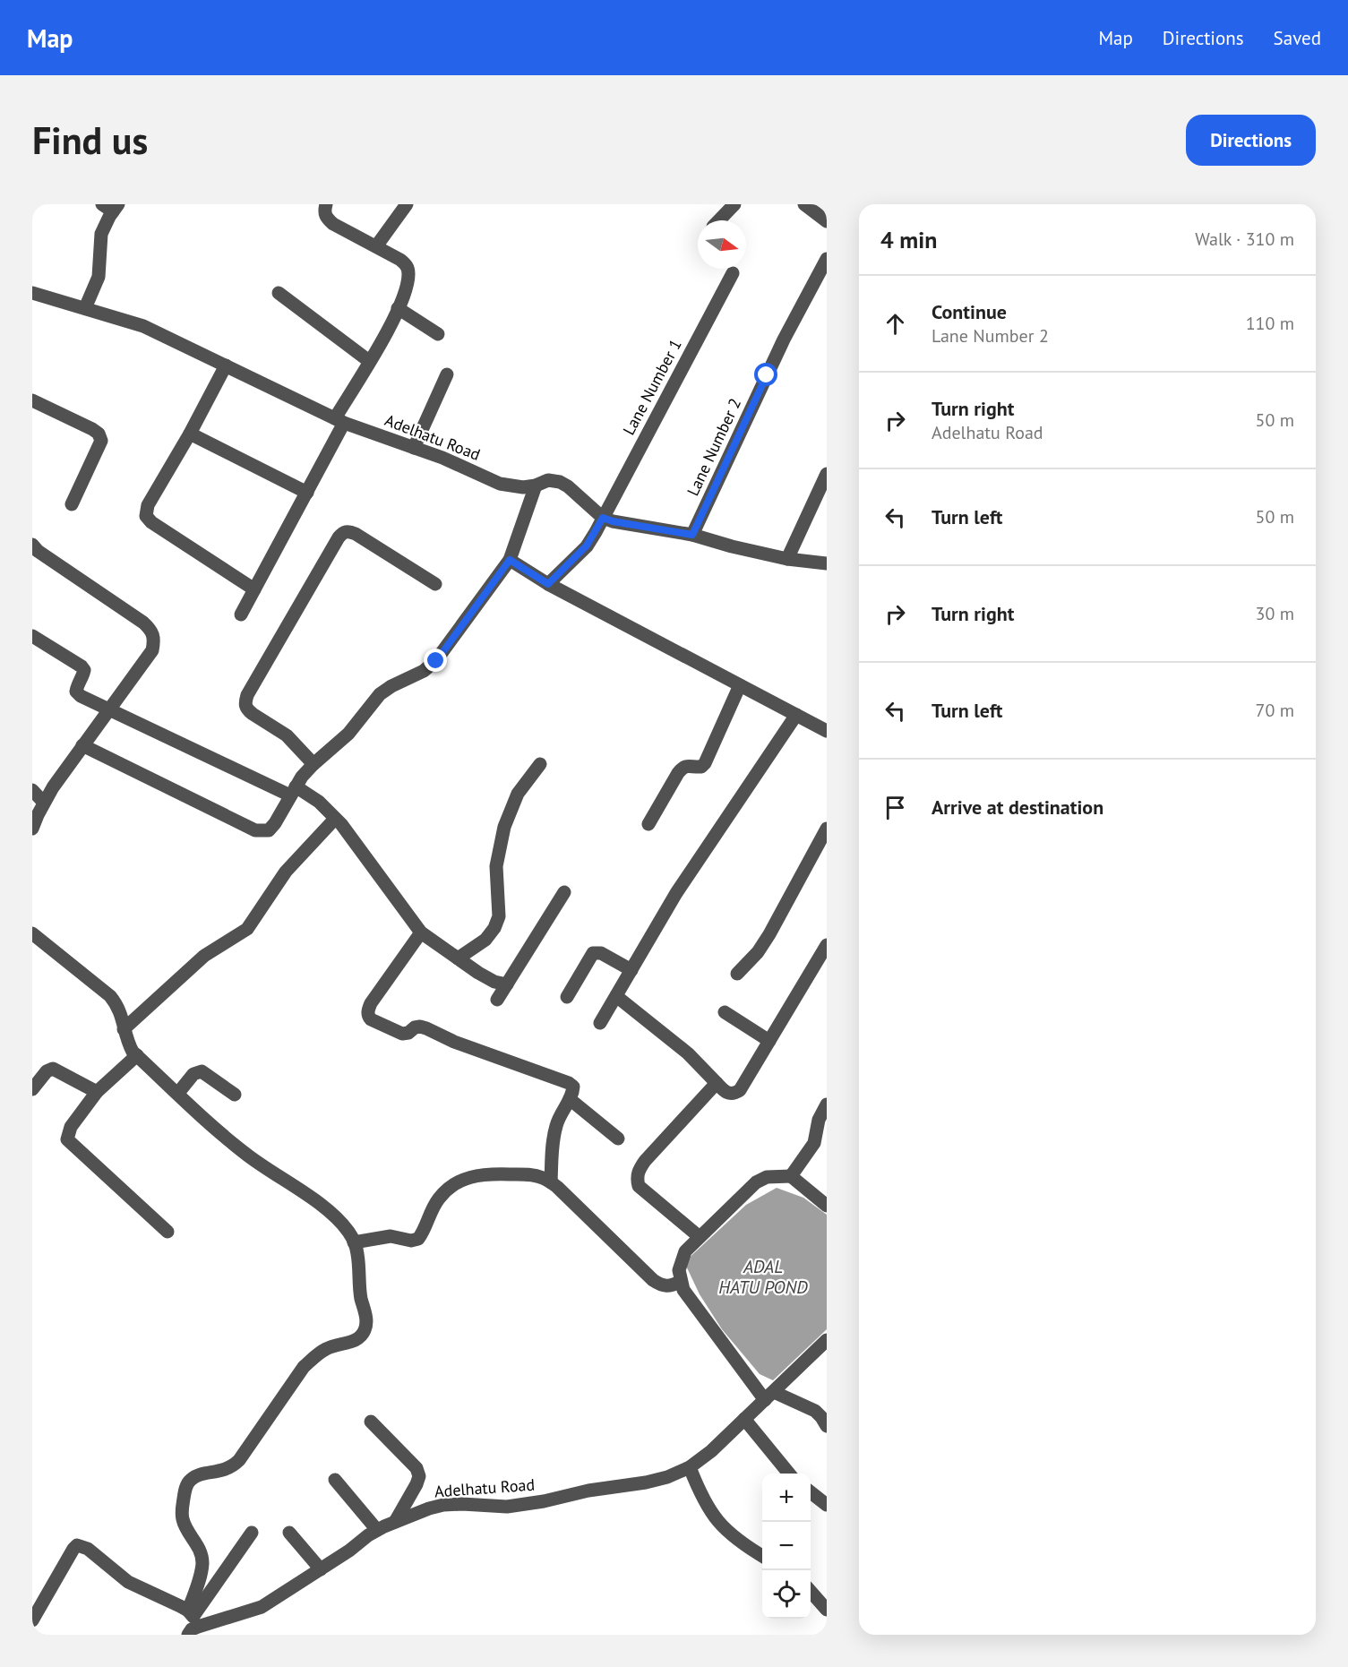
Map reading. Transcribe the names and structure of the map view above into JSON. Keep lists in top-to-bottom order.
{
  "streets": {
    "street": ["Lane Number 1", "Adelhatu Road", "Lane Number 2"]
  },
  "crossings": [
    ["Lane Number 1", "Adelhatu Road"],
    ["Adelhatu Road", "Lane Number 2"]
  ],
  "water": ["ADAL HATU POND"],
  "north": "right",
  "page": {
    "header": "Map",
    "nav": ["Map", "Directions", "Saved"],
    "buttons": "Directions",
    "title": "Find us",
    "heading": ["4 min", "Walk · 310 m"],
    "list": [
      ["Continue", "Lane Number 2", "110 m"],
      ["Turn right", "Adelhatu Road", "50 m"],
      ["Turn left", "50 m"],
      ["Turn right", "30 m"],
      ["Turn left", "70 m"],
      "Arrive at destination"
    ],
    "map_buttons": ["+", "−"]
  }
}
